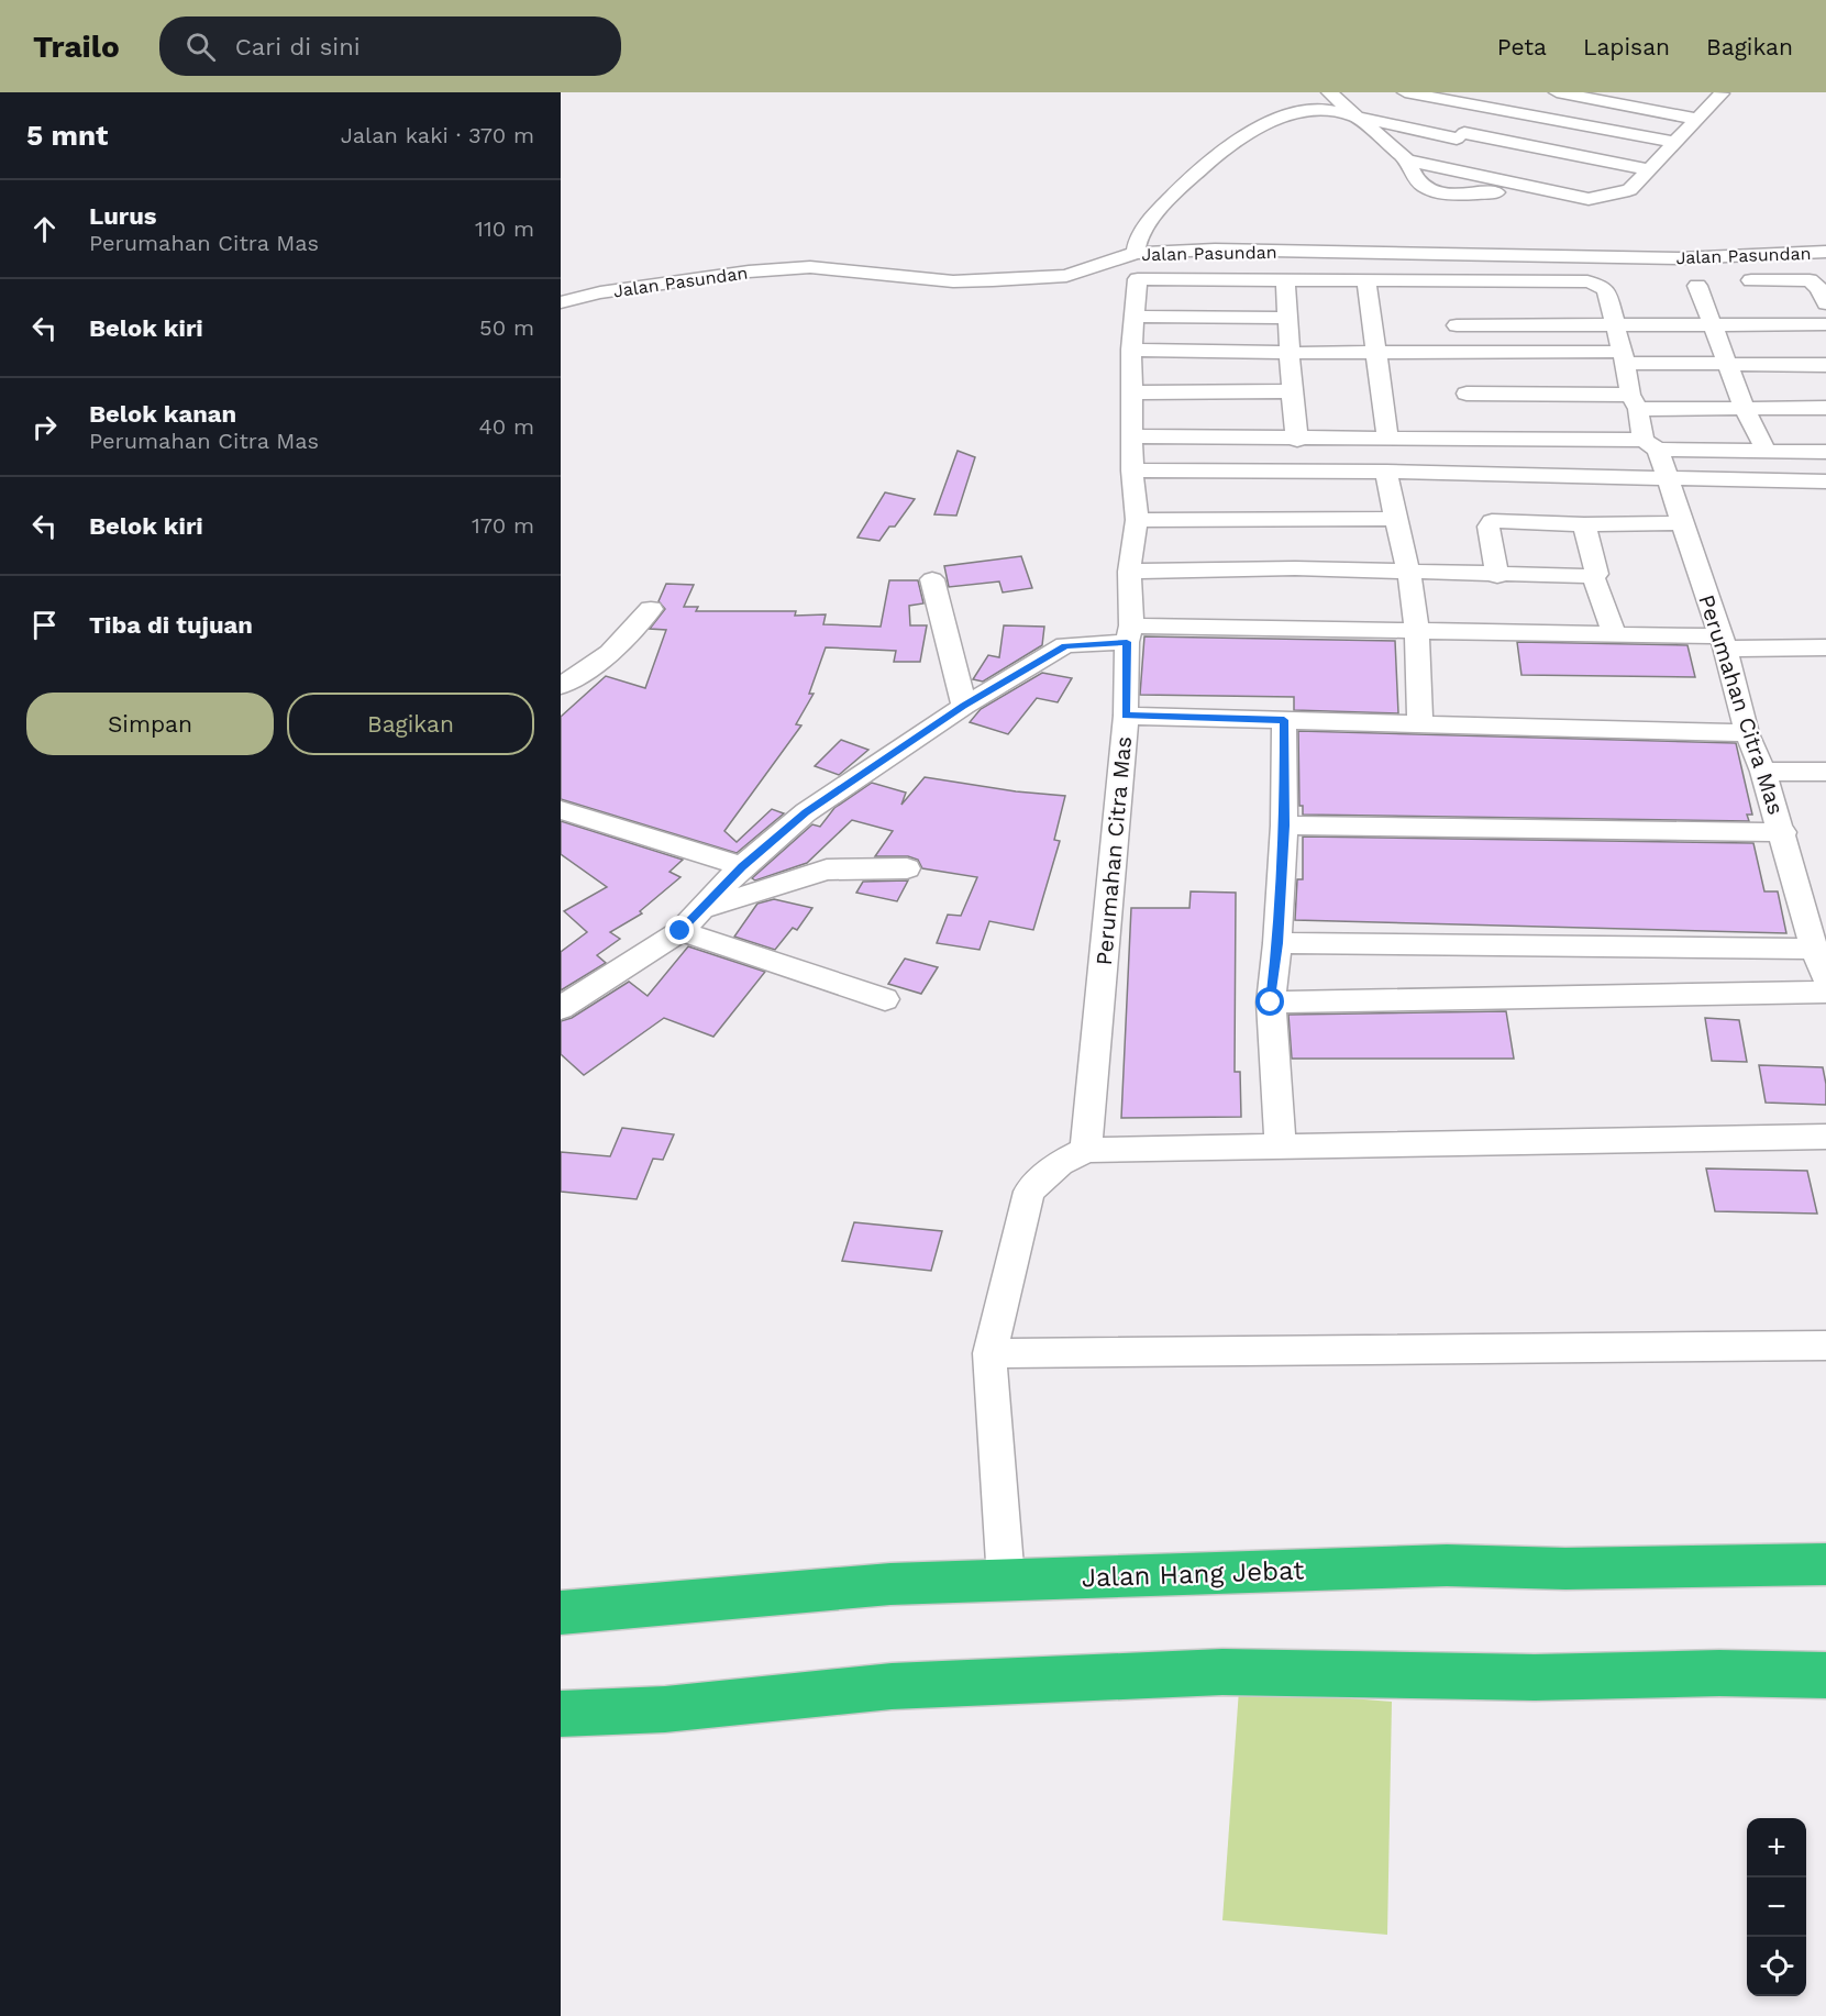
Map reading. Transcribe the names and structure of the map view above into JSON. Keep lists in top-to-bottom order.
{
  "streets": {
    "highway": ["Jalan Hang Jebat"],
    "street": ["Jalan Pasundan", "Perumahan Citra Mas"]
  },
  "page": {
    "header": "Trailo",
    "search": "Cari di sini",
    "nav": ["Peta", "Lapisan", "Bagikan"],
    "heading": ["5 mnt", "Jalan kaki · 370 m"],
    "list": [
      ["Lurus", "Perumahan Citra Mas", "110 m"],
      ["Belok kiri", "50 m"],
      ["Belok kanan", "Perumahan Citra Mas", "40 m"],
      ["Belok kiri", "170 m"],
      "Tiba di tujuan"
    ],
    "buttons": ["Simpan", "Bagikan"],
    "map_buttons": ["+", "−"]
  }
}
